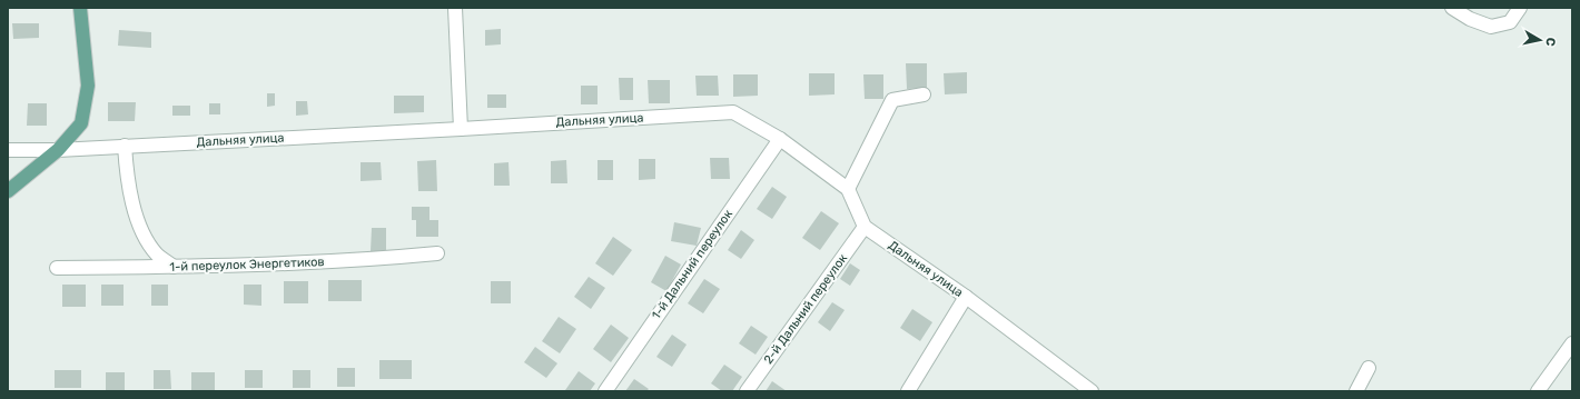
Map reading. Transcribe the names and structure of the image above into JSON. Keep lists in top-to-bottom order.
{
  "streets": {
    "street": [
      "Дальняя улица",
      "1-й переулок Энергетиков",
      "1-й Дальний переулок",
      "2-й Дальний переулок"
    ]
  },
  "crossings": [
    ["Дальняя улица", "1-й Дальний переулок"],
    ["Дальняя улица", "2-й Дальний переулок"]
  ],
  "north": "right"
}
